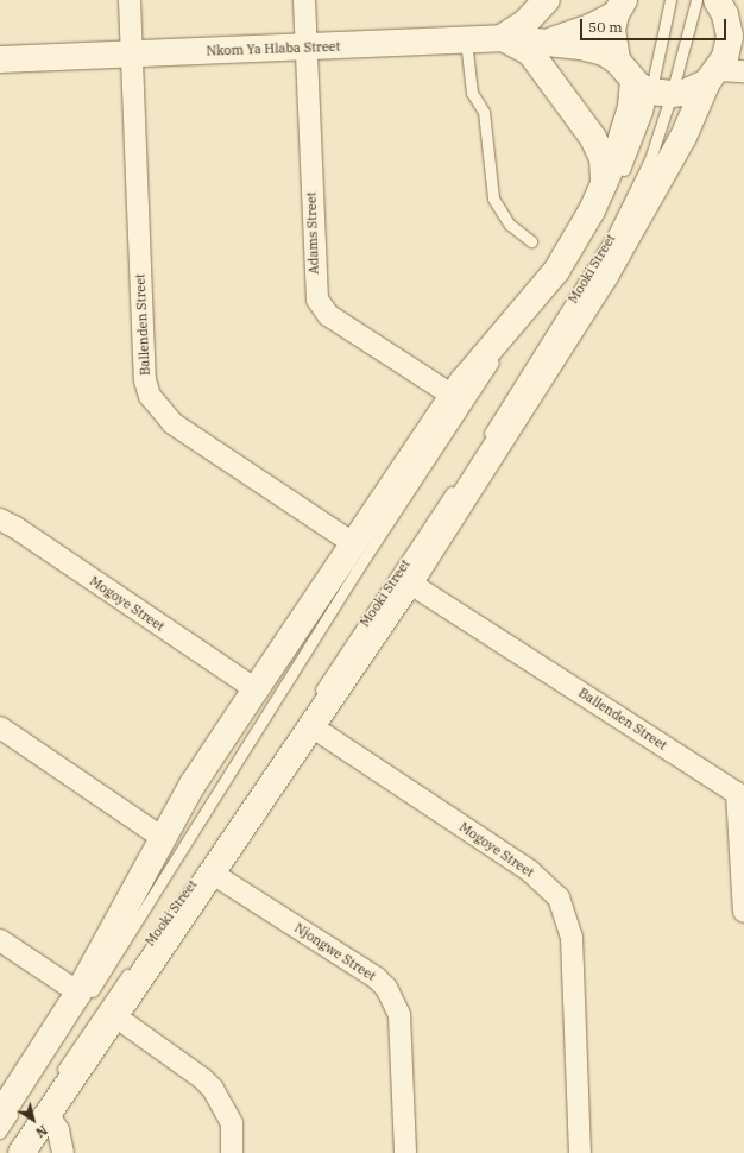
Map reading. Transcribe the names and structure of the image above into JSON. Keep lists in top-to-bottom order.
{
  "streets": {
    "main road": ["Nkom Ya Hlaba Street", "Mooki Street"],
    "street": [
      "Adams Street",
      "Ballenden Street",
      "Mogoye Street",
      "Njongwe Street"
    ]
  },
  "crossings": [
    ["Nkom Ya Hlaba Street", "Adams Street"],
    ["Nkom Ya Hlaba Street", "Ballenden Street"],
    ["Adams Street", "Mooki Street"],
    ["Mooki Street", "Ballenden Street"],
    ["Mooki Street", "Mogoye Street"],
    ["Mooki Street", "Njongwe Street"]
  ],
  "scale_bar": "50 m",
  "north": "bottom right"
}
